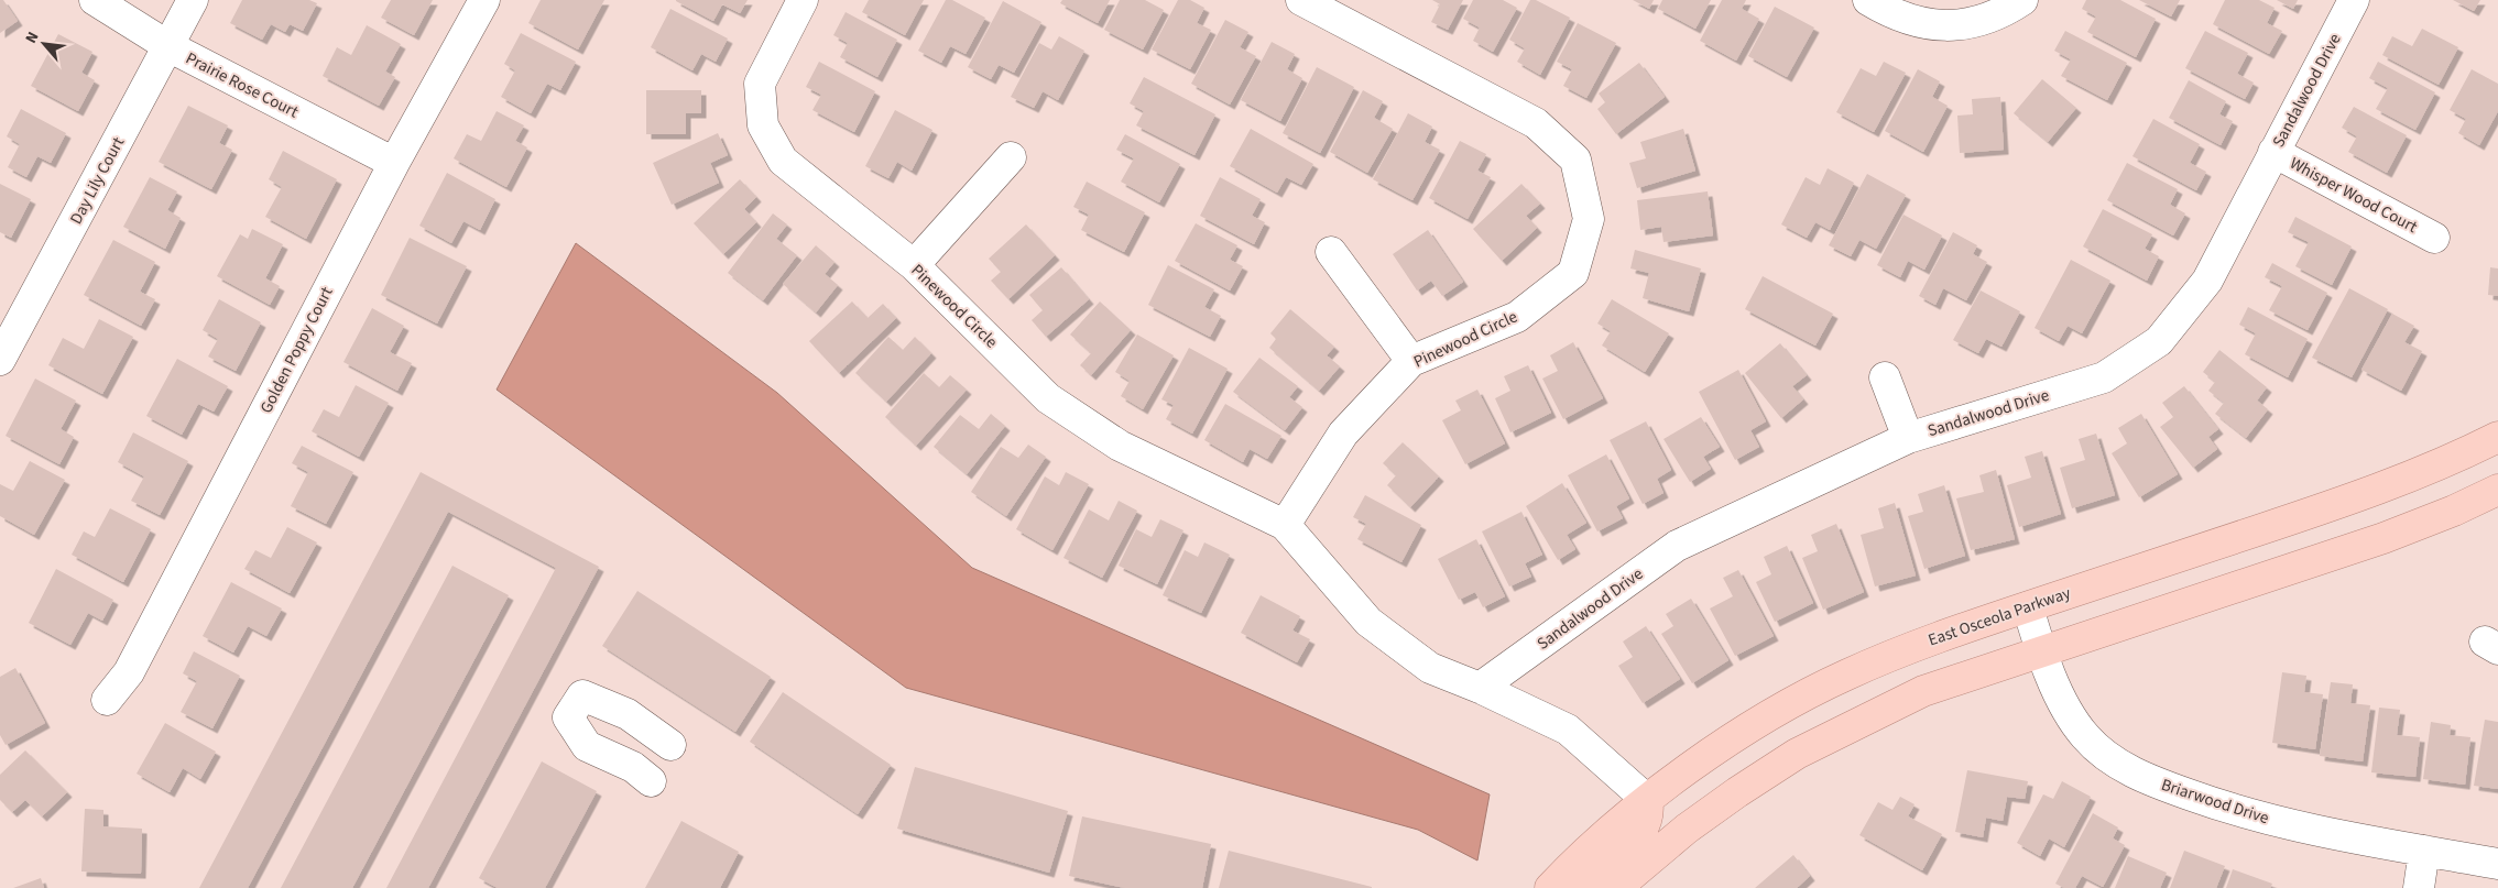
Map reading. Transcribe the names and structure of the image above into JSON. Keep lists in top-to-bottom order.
{
  "streets": {
    "main road": ["East Osceola Parkway"],
    "street": [
      "Prairie Rose Court",
      "Sandalwood Drive",
      "Day Lily Court",
      "Whisper Wood Court",
      "Pinewood Circle",
      "Golden Poppy Court",
      "Briarwood Drive"
    ]
  },
  "crossings": [
    ["Prairie Rose Court", "Day Lily Court"],
    ["Prairie Rose Court", "Golden Poppy Court"],
    ["Sandalwood Drive", "Whisper Wood Court"],
    ["Sandalwood Drive", "Pinewood Circle"],
    ["Pinewood Circle", "East Osceola Parkway"],
    ["East Osceola Parkway", "Briarwood Drive"]
  ],
  "north": "top left"
}
